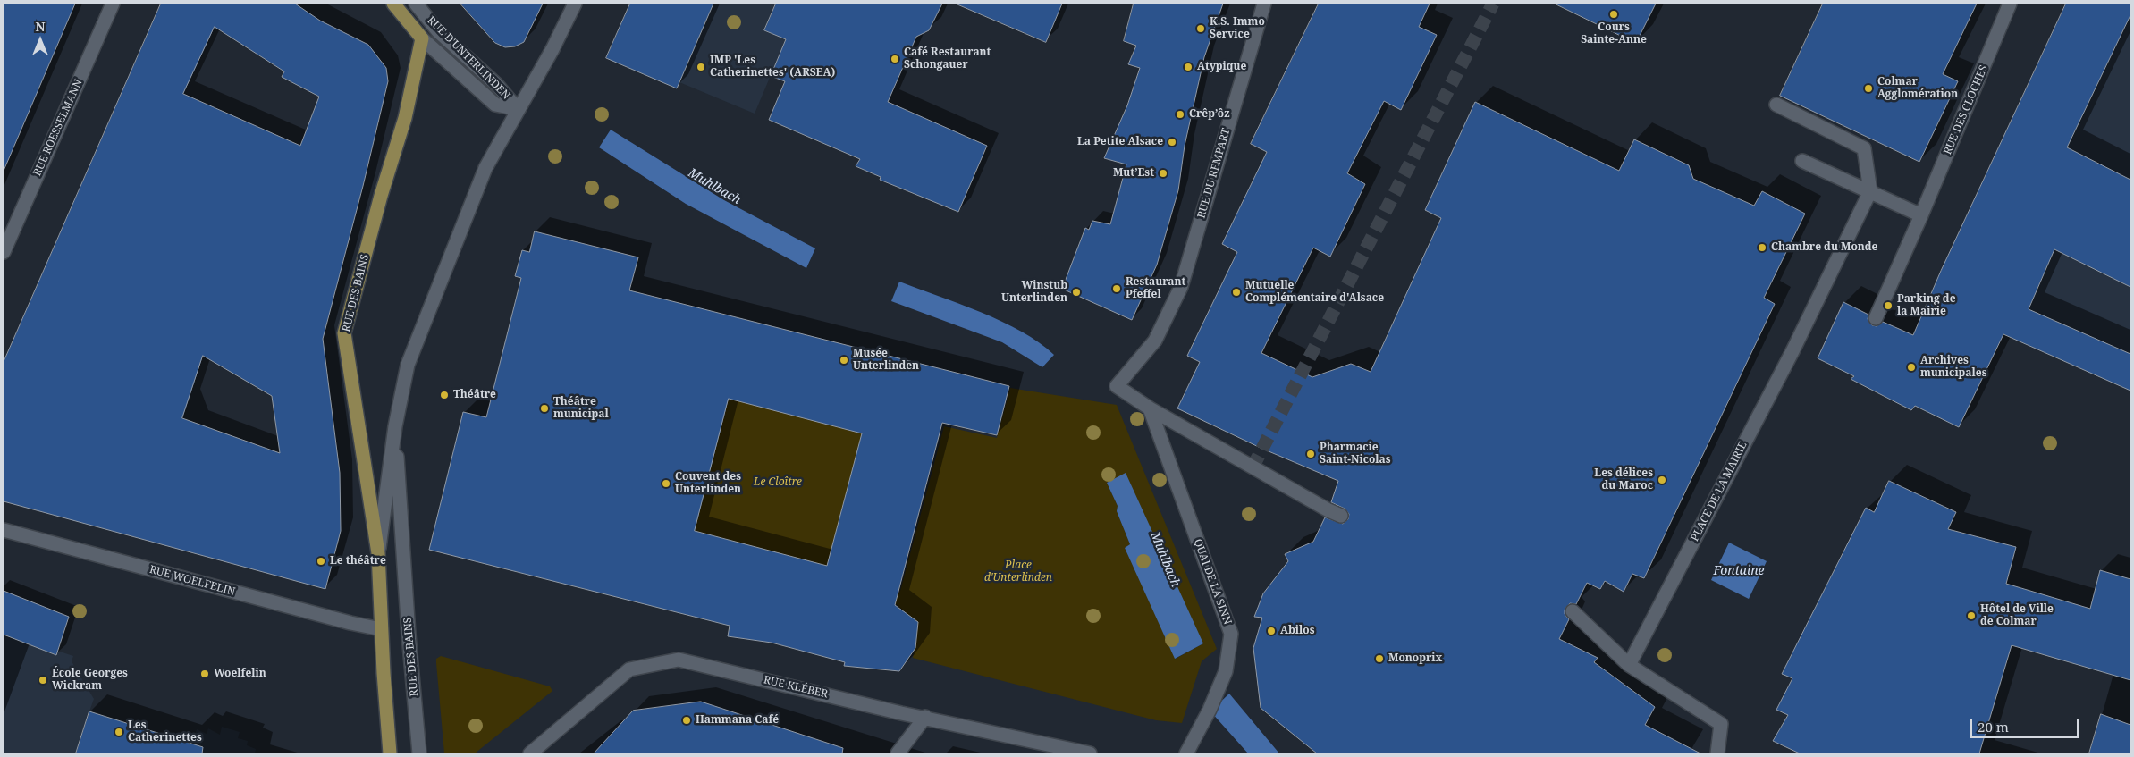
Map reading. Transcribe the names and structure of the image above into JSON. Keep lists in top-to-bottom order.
{
  "streets": {
    "main road": ["RUE D'UNTERLINDEN", "RUE DES BAINS"],
    "street": [
      "RUE DES CLOCHES",
      "RUE ROESSELMANN",
      "RUE DU REMPART",
      "PLACE DE LA MAIRIE",
      "RUE WOELFELIN",
      "QUAI DE LA SINN",
      "RUE KLÉBER"
    ]
  },
  "crossings": [
    ["RUE D'UNTERLINDEN", "RUE DES BAINS"],
    ["RUE DU REMPART", "QUAI DE LA SINN"],
    ["RUE DES BAINS", "RUE WOELFELIN"]
  ],
  "water": ["Muhlbach", "Fontaine"],
  "parks": ["Le Cloître", "Place d'Unterlinden"],
  "places": [
    "Cours Sainte-Anne",
    "K.S. Immo Service",
    "Café Restaurant Schongauer",
    "IMP 'Les Catherinettes' (ARSEA)",
    "Atypique",
    "Colmar Agglomération",
    "Crêp’ôz",
    "La Petite Alsace",
    "Mut’Est",
    "Chambre du Monde",
    "Restaurant Pfeffel",
    "Winstub Unterlinden",
    "Mutuelle Complémentaire d'Alsace",
    "Parking de la Mairie",
    "Musée Unterlinden",
    "Archives municipales",
    "Théâtre",
    "Théâtre municipal",
    "Pharmacie Saint-Nicolas",
    "Les délices du Maroc",
    "Couvent des Unterlinden",
    "Le théâtre",
    "Hôtel de Ville de Colmar",
    "Abilos",
    "Monoprix",
    "Woelfelin",
    "École Georges Wickram",
    "Hammana Café",
    "Les Catherinettes"
  ],
  "scale_bar": "20 m",
  "north": "top"
}
